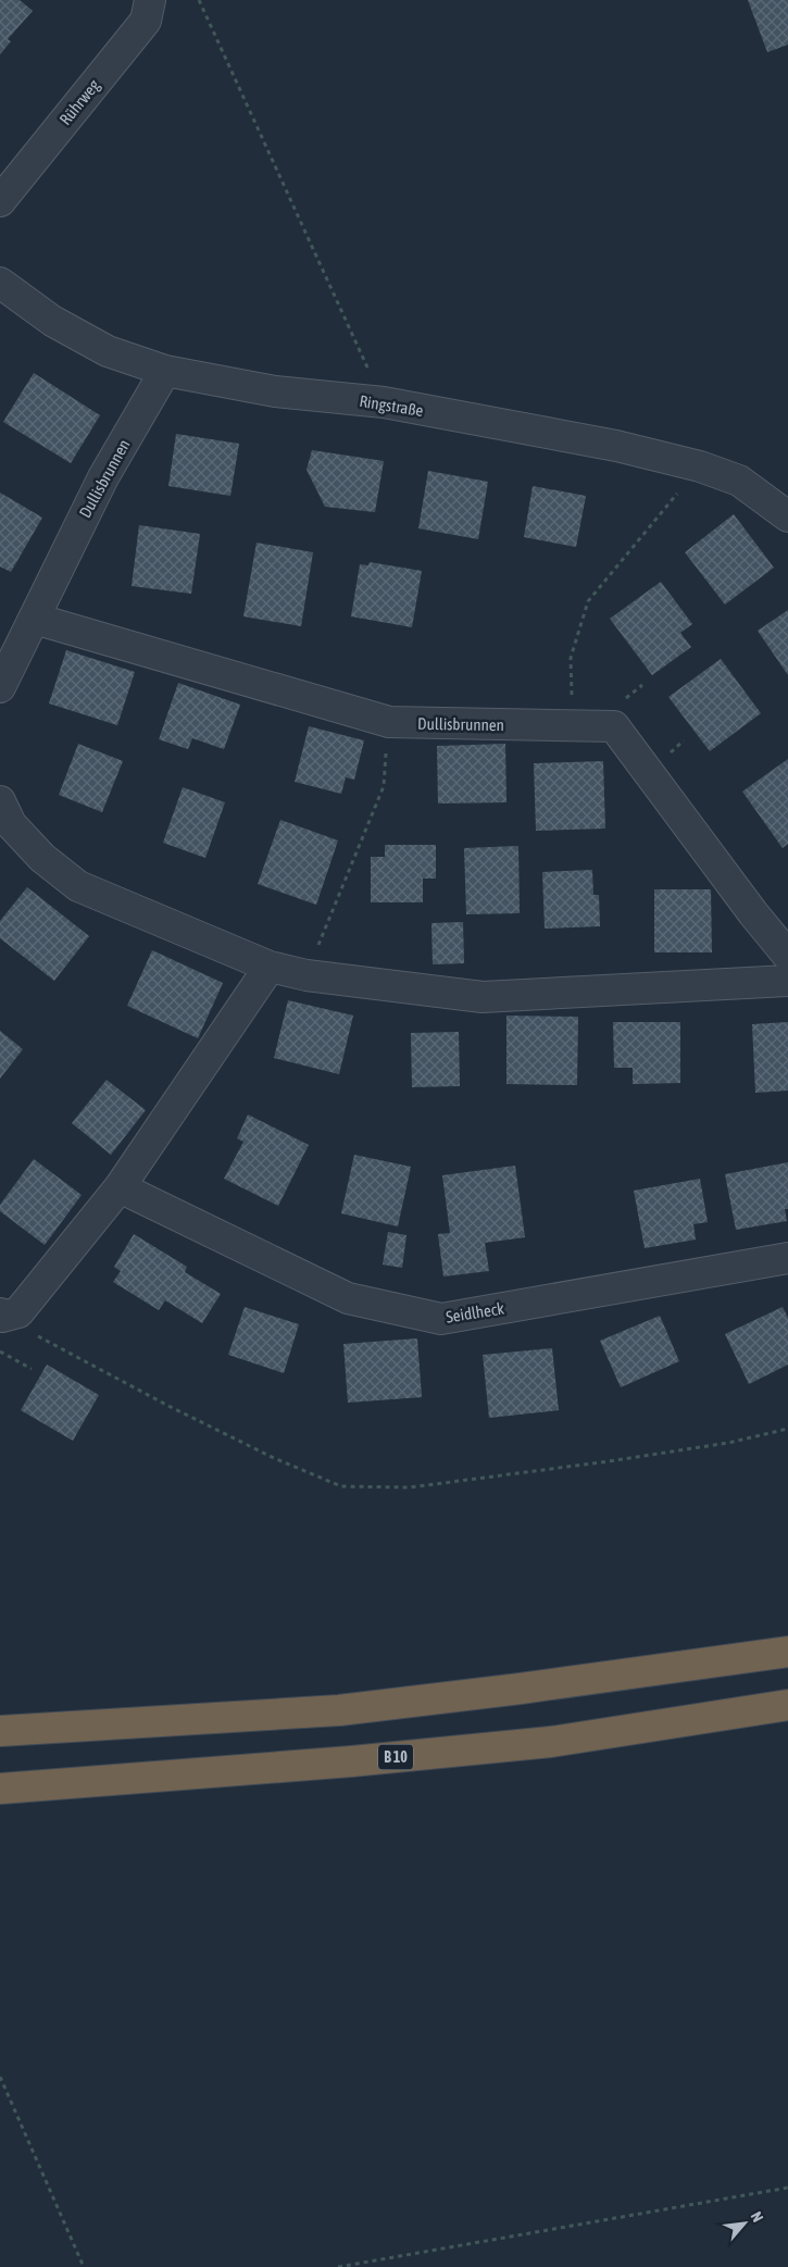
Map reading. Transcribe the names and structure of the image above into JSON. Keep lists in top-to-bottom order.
{
  "streets": {
    "highway": ["B 10"],
    "street": [
      "Rührweg",
      "Ringstraße",
      "Dullisbrunnen",
      "Seidlheck"
    ]
  },
  "crossings": [
    ["Ringstraße", "Dullisbrunnen"]
  ],
  "north": "top right"
}
